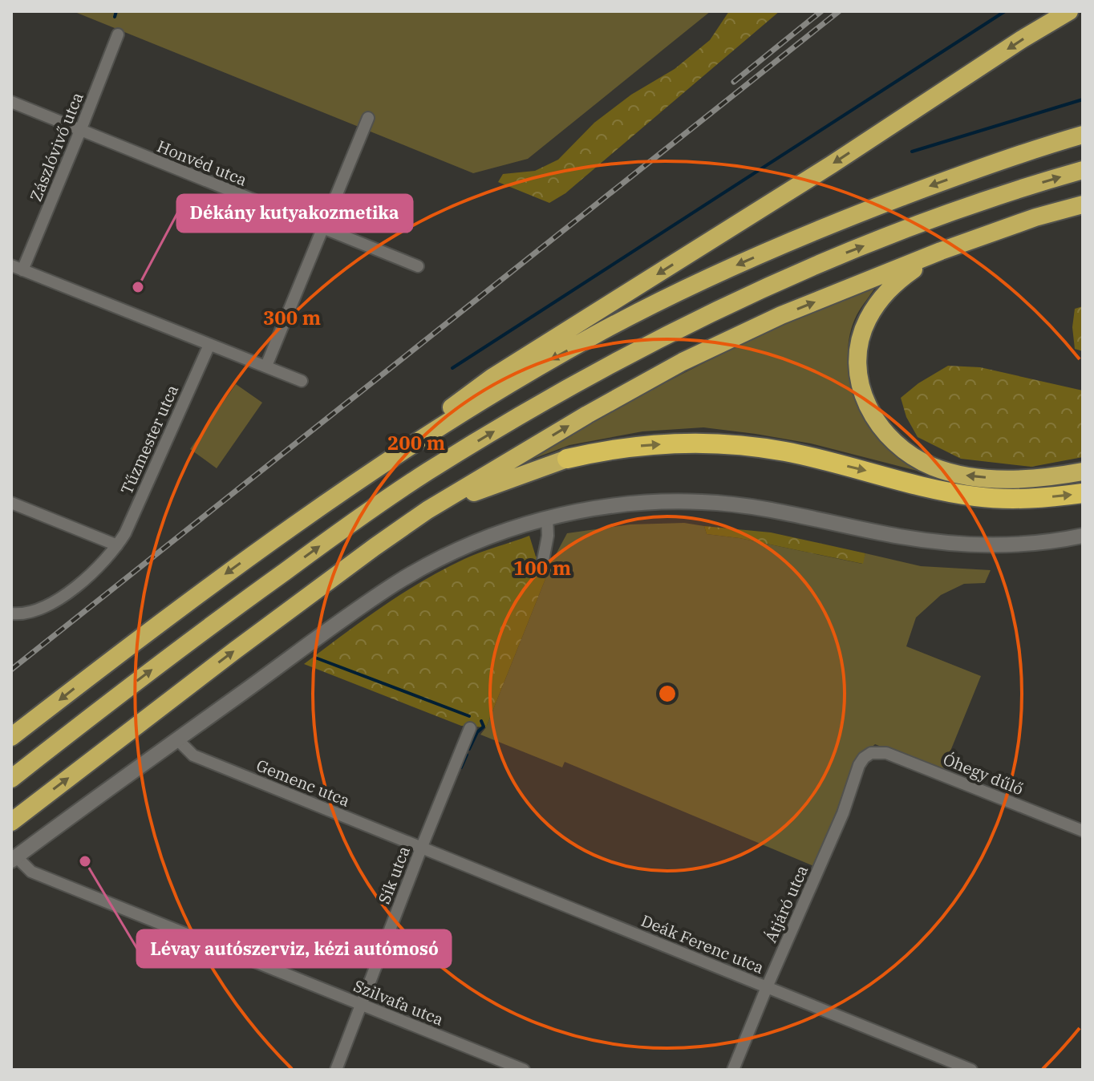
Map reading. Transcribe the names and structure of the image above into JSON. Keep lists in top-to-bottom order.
{
  "streets": {
    "street": [
      "Zászlóvivő utca",
      "Honvéd utca",
      "Tűzmester utca",
      "Óhegy dűlő",
      "Gemenc utca",
      "Sík utca",
      "Átjáró utca",
      "Deák Ferenc utca",
      "Szilvafa utca"
    ]
  },
  "crossings": [
    ["Zászlóvivő utca", "Honvéd utca"],
    ["Óhegy dűlő", "Átjáró utca"],
    ["Gemenc utca", "Sík utca"],
    ["Gemenc utca", "Deák Ferenc utca"],
    ["Sík utca", "Deák Ferenc utca"],
    ["Sík utca", "Szilvafa utca"],
    ["Átjáró utca", "Deák Ferenc utca"]
  ],
  "places": ["Dékány kutyakozmetika", "Lévay autószerviz, kézi autómosó"],
  "rings": ["300 m", "200 m", "100 m"]
}
